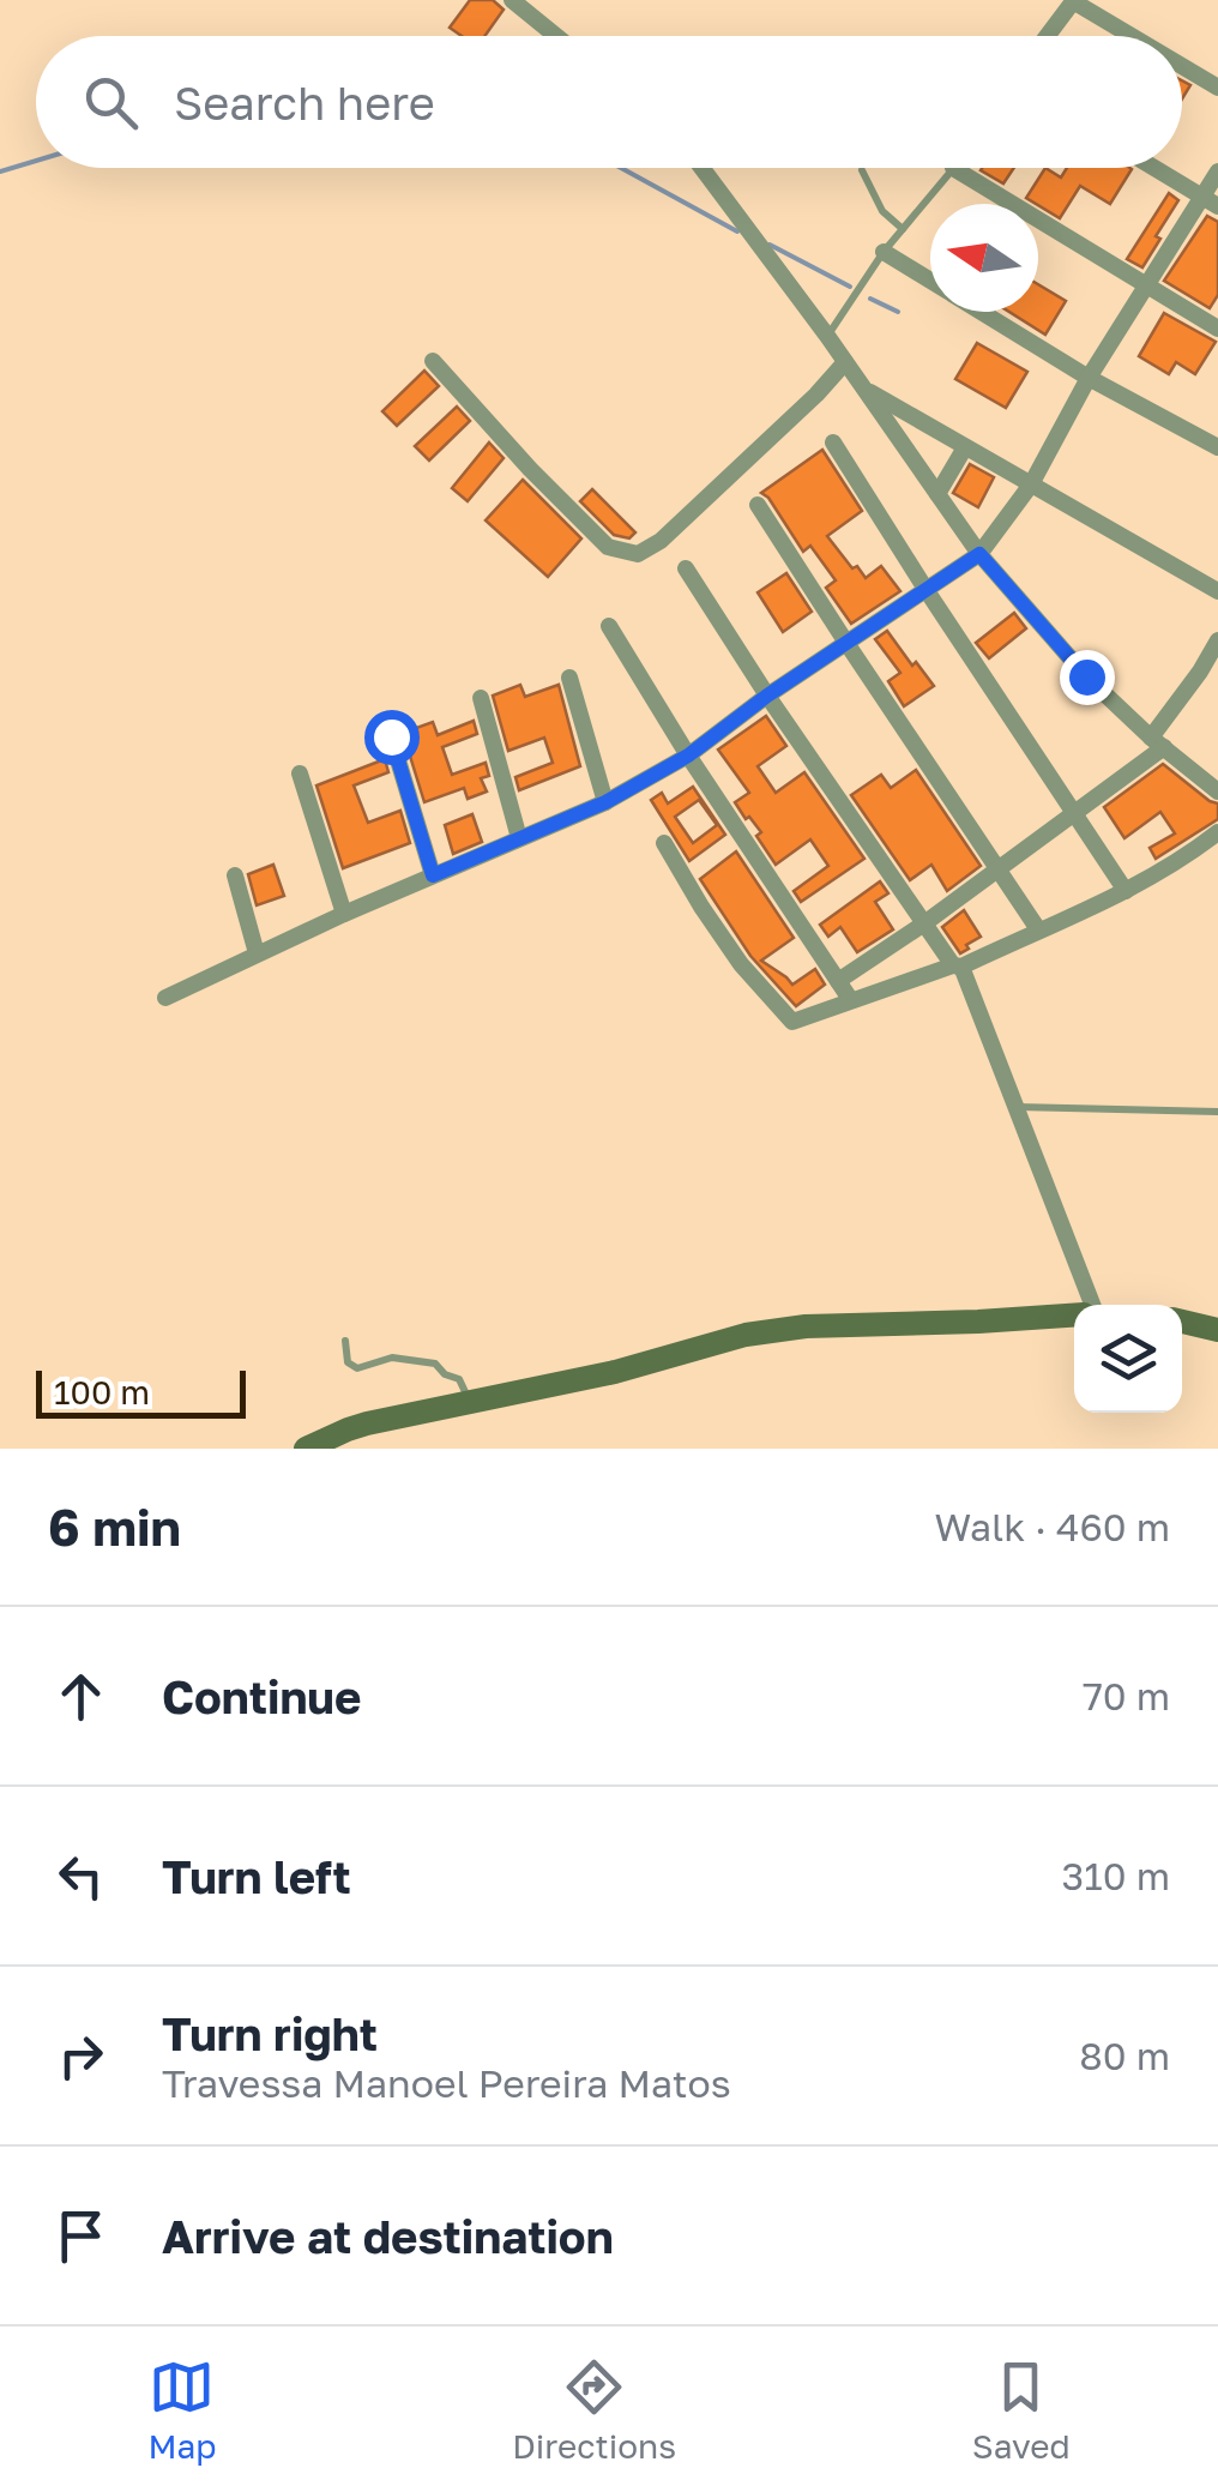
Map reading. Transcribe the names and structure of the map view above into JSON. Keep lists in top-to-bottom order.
{
  "scale_bar": "100 m",
  "north": "left",
  "page": {
    "search": "Search here",
    "scale": "100 m",
    "heading": ["6 min", "Walk · 460 m"],
    "list": [
      ["Continue", "70 m"],
      ["Turn left", "310 m"],
      ["Turn right", "Travessa Manoel Pereira Matos", "80 m"],
      "Arrive at destination"
    ],
    "nav": ["Map", "Directions", "Saved"]
  }
}
